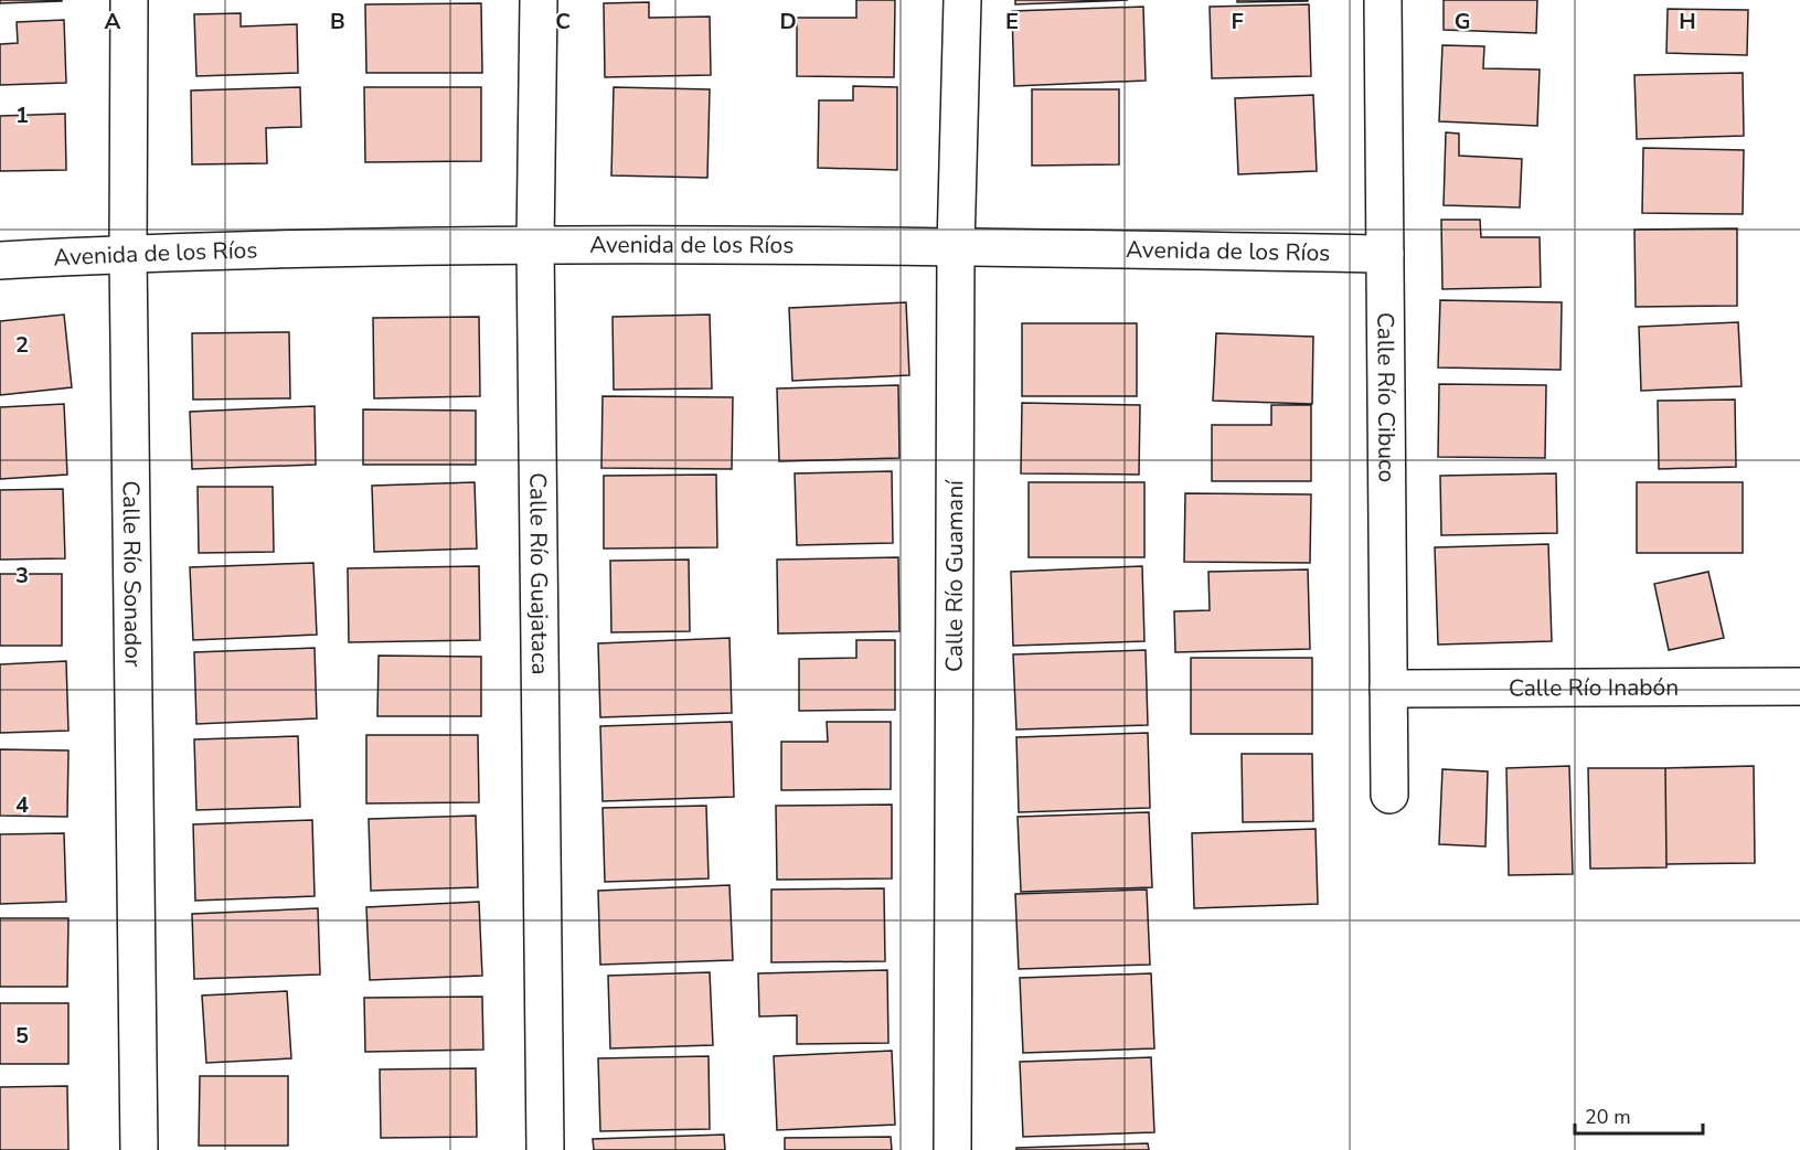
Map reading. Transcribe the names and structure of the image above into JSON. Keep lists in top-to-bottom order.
{
  "streets": {
    "street": [
      "Avenida de los Ríos",
      "Calle Río Cibuco",
      "Calle Río Sonador",
      "Calle Río Guajataca",
      "Calle Río Guamaní",
      "Calle Río Inabón"
    ]
  },
  "crossings": [
    ["Avenida de los Ríos", "Calle Río Cibuco"],
    ["Avenida de los Ríos", "Calle Río Sonador"],
    ["Avenida de los Ríos", "Calle Río Guajataca"],
    ["Avenida de los Ríos", "Calle Río Guamaní"],
    ["Calle Río Cibuco", "Calle Río Inabón"]
  ],
  "scale_bar": "20 m",
  "grid": {
    "columns": [
      "A",
      "B",
      "C",
      "D",
      "E",
      "F",
      "G",
      "H"
    ],
    "rows": [
      "1",
      "2",
      "3",
      "4",
      "5"
    ]
  }
}
